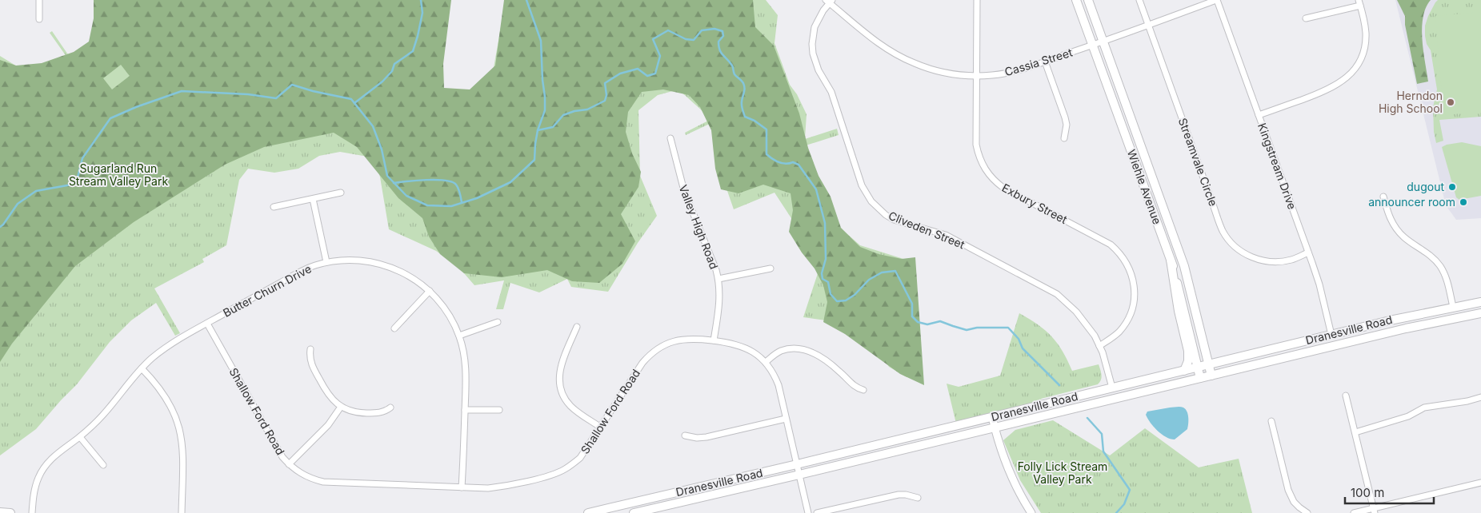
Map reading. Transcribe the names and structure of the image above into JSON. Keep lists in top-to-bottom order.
{
  "streets": {
    "main road": ["Wiehle Avenue", "Dranesville Road"],
    "street": [
      "Cassia Street",
      "Streamvale Circle",
      "Kingstream Drive",
      "Exbury Street",
      "Valley High Road",
      "Cliveden Street",
      "Butter Churn Drive",
      "Shallow Ford Road"
    ]
  },
  "crossings": [
    ["Cassia Street", "Streamvale Circle"],
    ["Cassia Street", "Kingstream Drive"],
    ["Cassia Street", "Wiehle Avenue"],
    ["Cassia Street", "Exbury Street"],
    ["Cassia Street", "Cliveden Street"],
    ["Streamvale Circle", "Kingstream Drive"],
    ["Kingstream Drive", "Dranesville Road"],
    ["Wiehle Avenue", "Dranesville Road"],
    ["Exbury Street", "Cliveden Street"],
    ["Valley High Road", "Shallow Ford Road"],
    ["Cliveden Street", "Dranesville Road"],
    ["Butter Churn Drive", "Shallow Ford Road"],
    ["Dranesville Road", "Shallow Ford Road"]
  ],
  "parks": ["Sugarland Run Stream Valley Park", "Folly Lick Stream Valley Park"],
  "places": ["Herndon High School", "dugout", "announcer room"],
  "scale_bar": "100 m"
}
